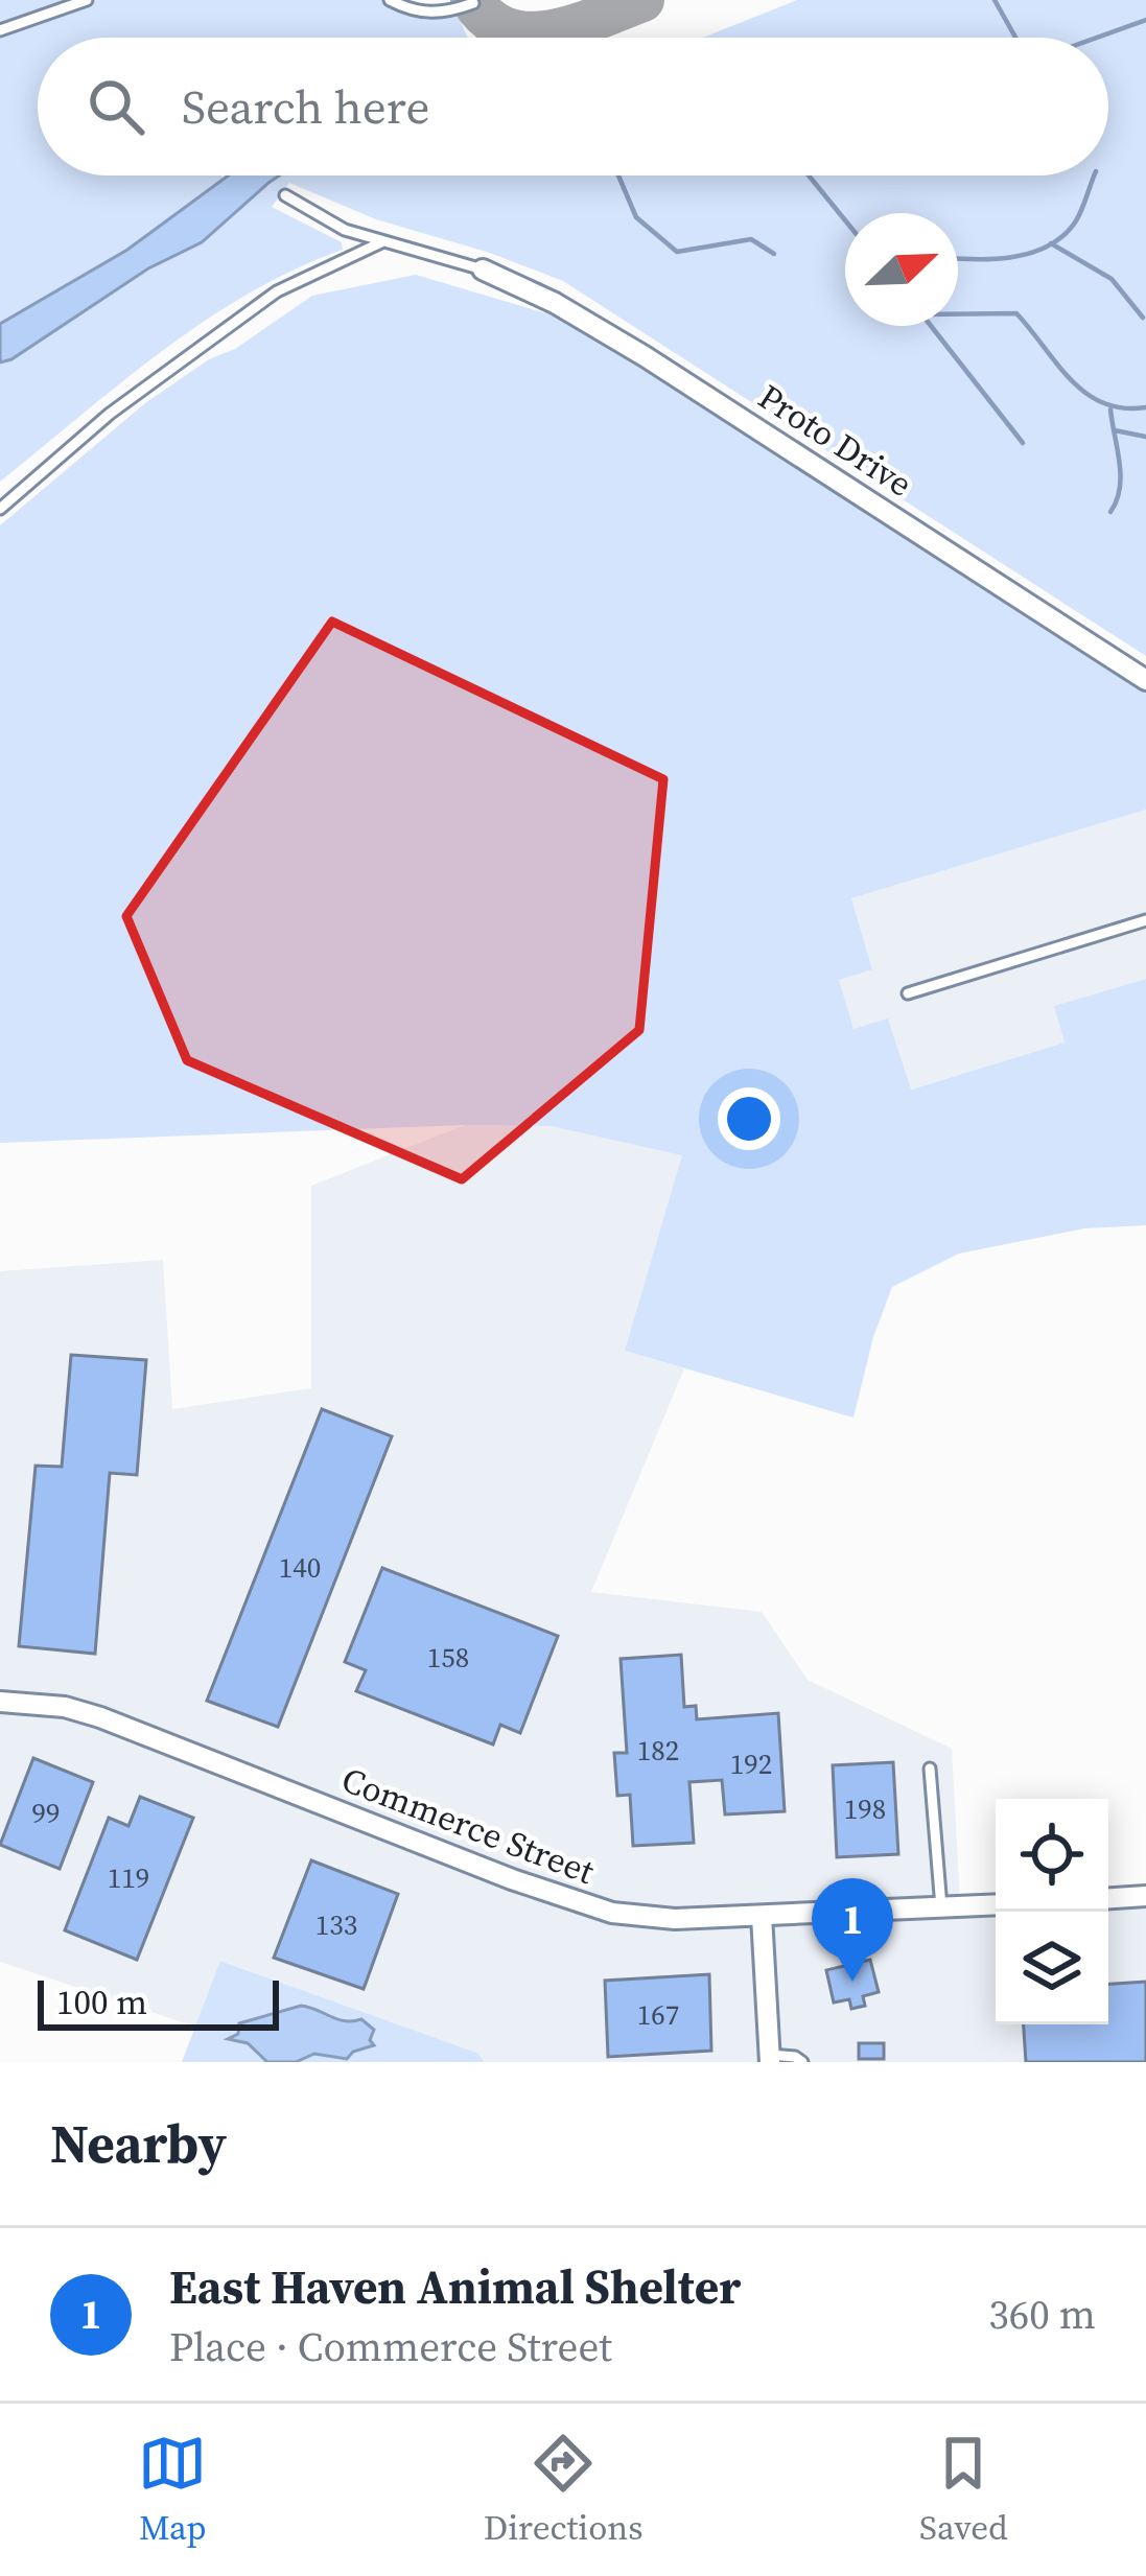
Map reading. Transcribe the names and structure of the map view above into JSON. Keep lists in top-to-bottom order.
{
  "streets": {
    "street": ["Proto Drive", "Commerce Street"]
  },
  "house_numbers": [
    "140",
    "158",
    "182",
    "192",
    "198",
    "99",
    "119",
    "133",
    "167"
  ],
  "scale_bar": "100 m",
  "north": "top right",
  "page": {
    "search": "Search here",
    "pins": "1",
    "scale": "100 m",
    "heading": "Nearby",
    "list": [
      {
        "mark": "1",
        "name": "East Haven Animal Shelter",
        "note": "Place · Commerce Street",
        "value": "360 m"
      }
    ],
    "nav": ["Map", "Directions", "Saved"]
  }
}
